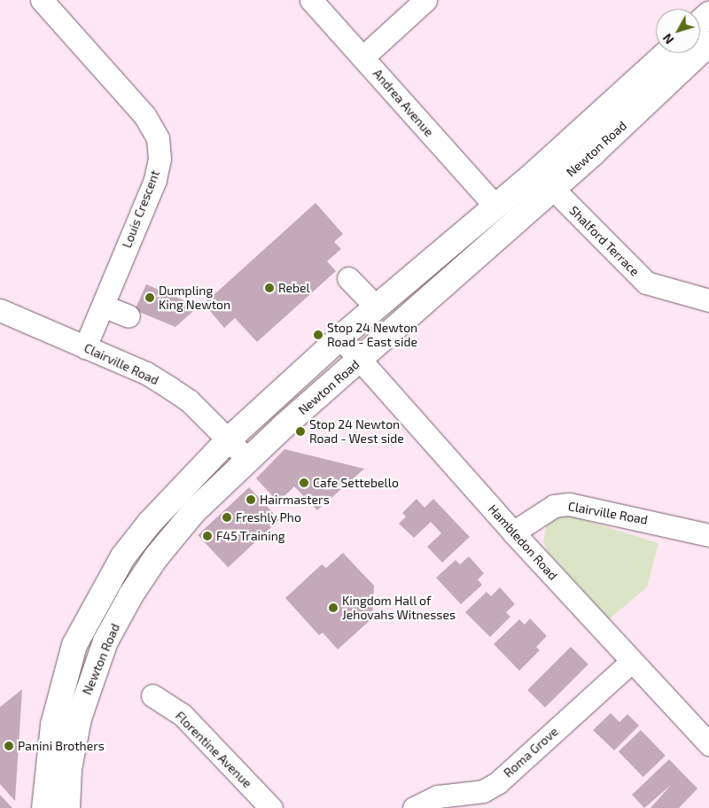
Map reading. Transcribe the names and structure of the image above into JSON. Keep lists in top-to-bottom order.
{
  "streets": {
    "main road": ["Newton Road"],
    "street": [
      "Andrea Avenue",
      "Louis Crescent",
      "Shalford Terrace",
      "Clairville Road",
      "Hambledon Road",
      "Florentine Avenue",
      "Roma Grove"
    ]
  },
  "crossings": [
    ["Andrea Avenue", "Newton Road"],
    ["Newton Road", "Shalford Terrace"],
    ["Newton Road", "Clairville Road"],
    ["Newton Road", "Hambledon Road"],
    ["Louis Crescent", "Clairville Road"],
    ["Clairville Road", "Hambledon Road"],
    ["Hambledon Road", "Roma Grove"]
  ],
  "places": [
    "Rebel",
    "Dumpling King Newton",
    "Stop 24 Newton Road - East side",
    "Stop 24 Newton Road - West side",
    "Cafe Settebello",
    "Hairmasters",
    "Freshly Pho",
    "F45 Training",
    "Kingdom Hall of Jehovahs Witnesses",
    "Panini Brothers"
  ],
  "north": "bottom left"
}
